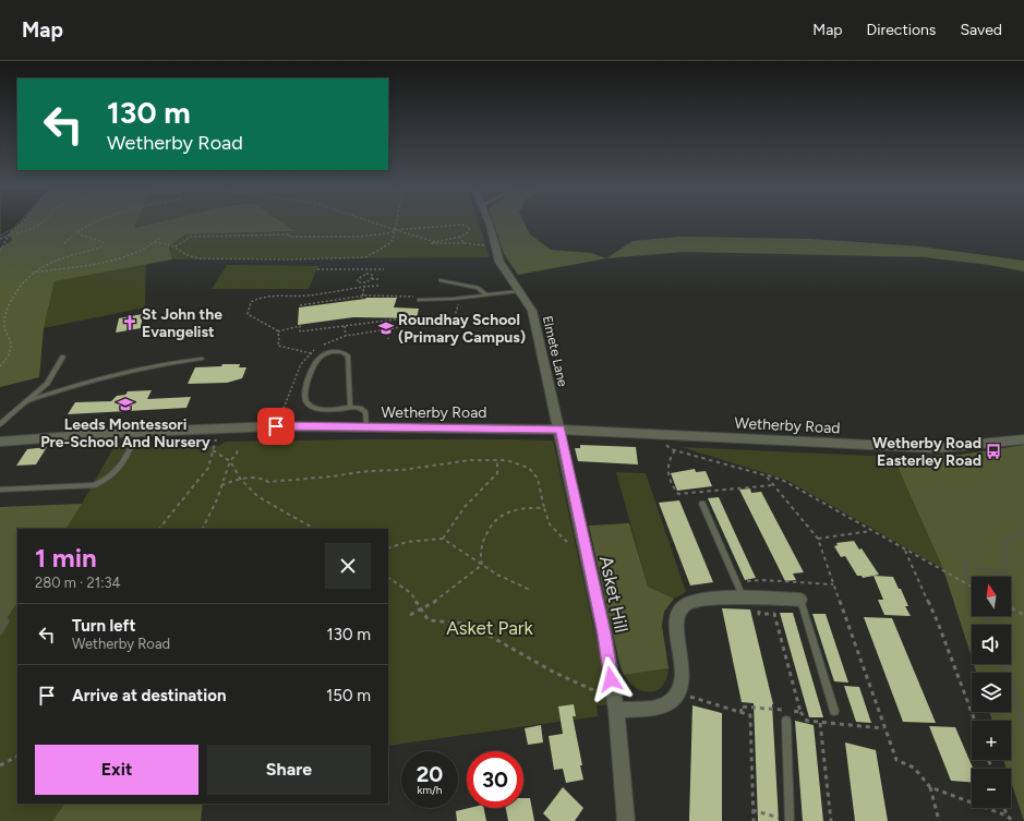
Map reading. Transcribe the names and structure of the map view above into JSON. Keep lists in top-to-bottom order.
{
  "streets": {
    "street": ["Elmete Lane", "Wetherby Road", "Asket Hill"]
  },
  "crossings": [
    ["Elmete Lane", "Wetherby Road"],
    ["Elmete Lane", "Asket Hill"],
    ["Wetherby Road", "Asket Hill"]
  ],
  "parks": ["Asket Park"],
  "places": {
    "church": ["St John the Evangelist"],
    "school or university": ["Roundhay School (Primary Campus)", "Leeds Montessori Pre-School And Nursery"],
    "bus stop": ["Wetherby Road Easterley Road"]
  },
  "north": "top",
  "page": {
    "header": "Map",
    "nav": ["Map", "Directions", "Saved"],
    "turn": ["130 m", "Wetherby Road"],
    "heading": ["1 min", "280 m · 21:34"],
    "map_buttons": ["+", "−"],
    "list": [
      {
        "name": "Turn left",
        "note": "Wetherby Road",
        "value": "130 m"
      },
      {
        "name": "Arrive at destination",
        "value": "150 m"
      }
    ],
    "buttons": ["Exit", "Share"],
    "speed": "20 km/h",
    "limit": "30"
  }
}
